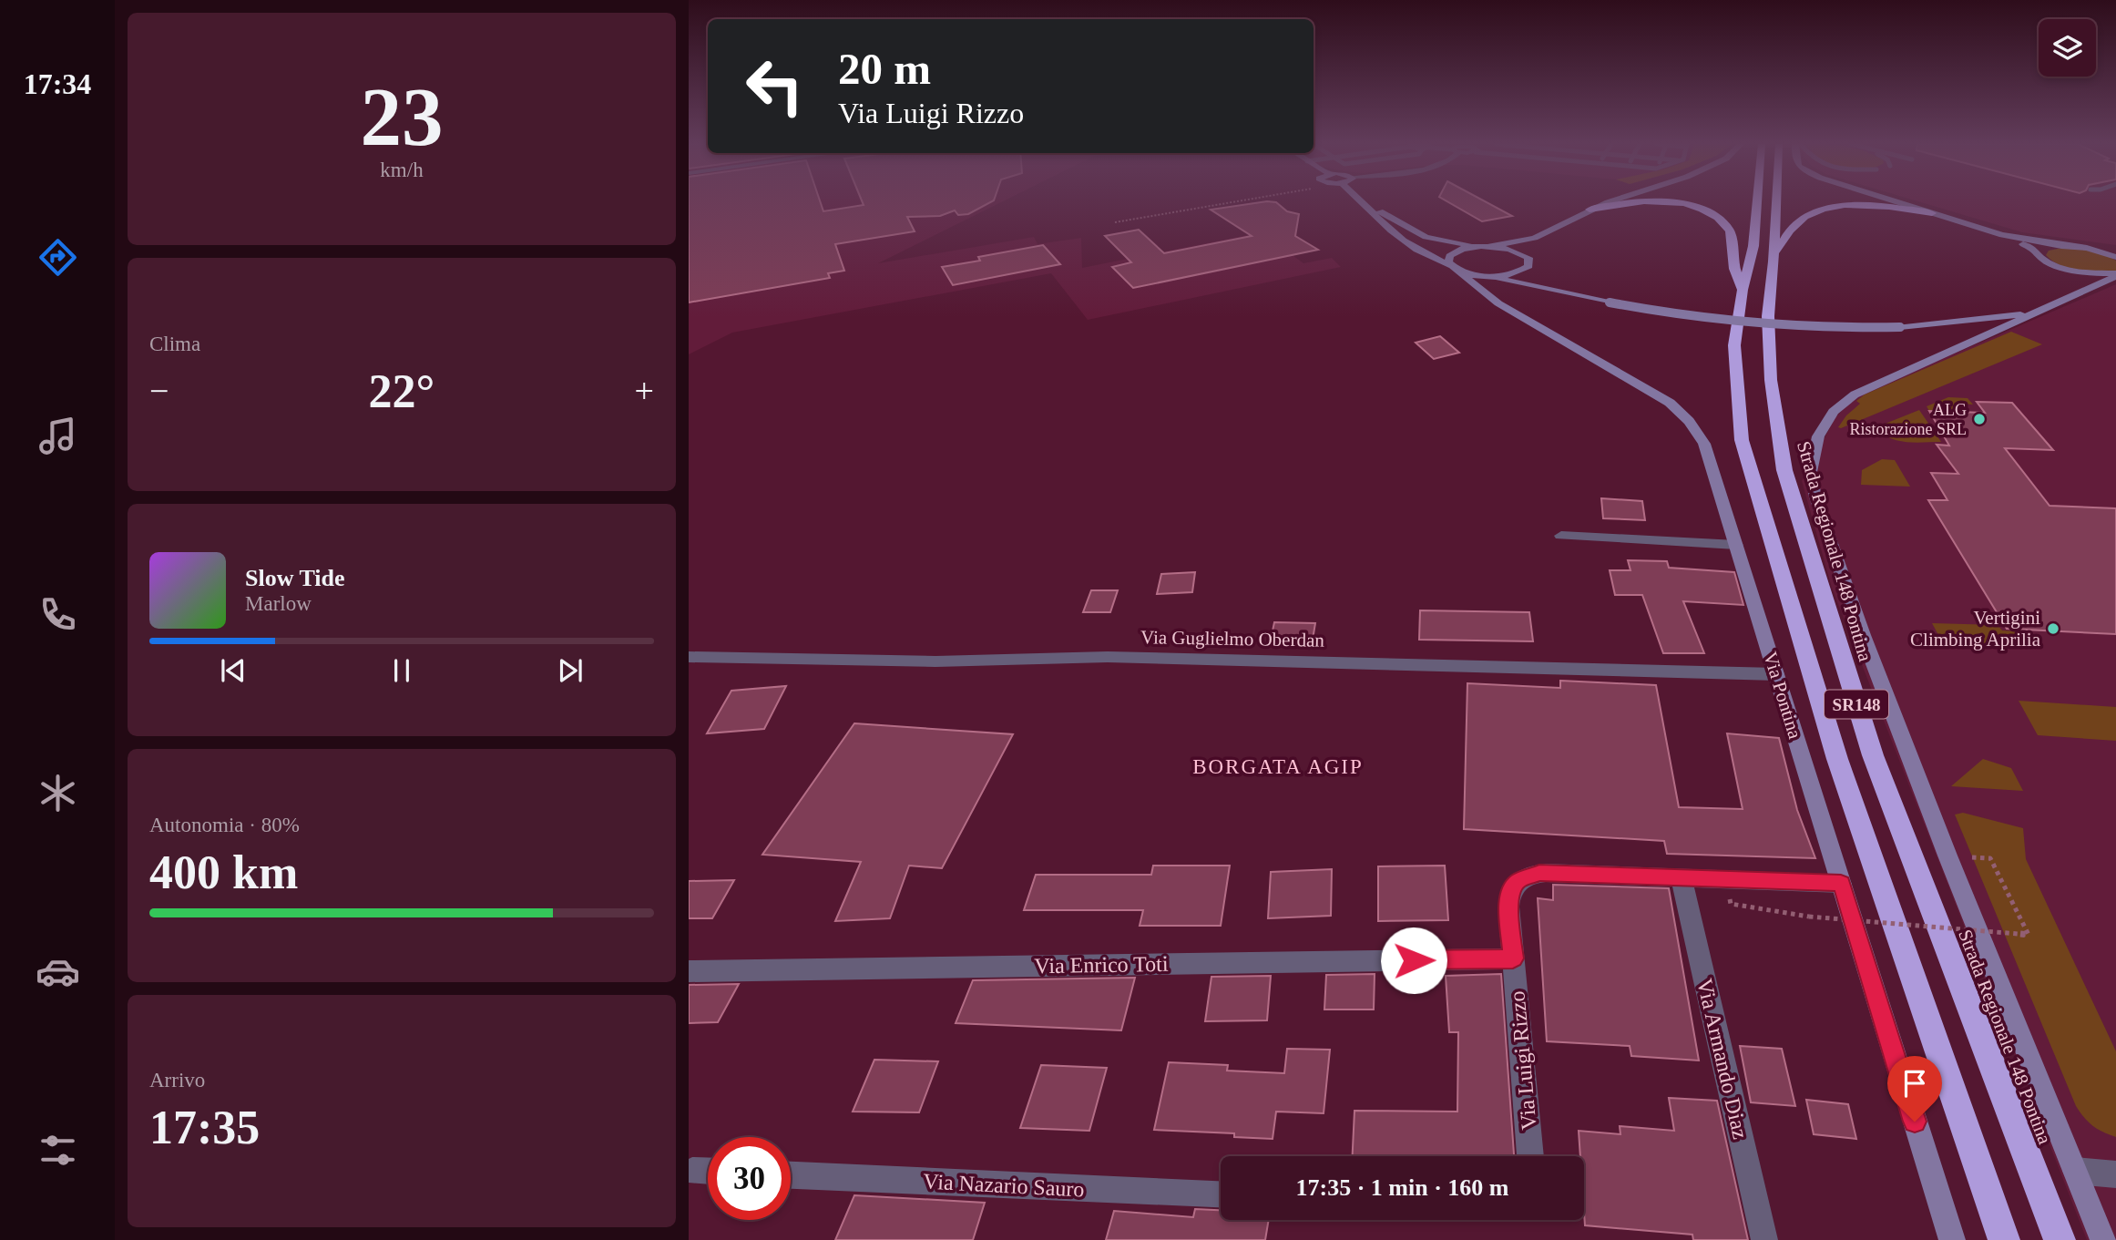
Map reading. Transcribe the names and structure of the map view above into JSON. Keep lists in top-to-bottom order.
{
  "streets": {
    "highway": ["Strada Regionale 148 Pontina", "SR148"],
    "street": [
      "Via Guglielmo Oberdan",
      "Via Pontina",
      "Via Enrico Toti",
      "Via Armando Diaz",
      "Via Luigi Rizzo",
      "Via Nazario Sauro"
    ]
  },
  "crossings": [
    ["Via Guglielmo Oberdan", "Via Pontina"],
    ["Via Enrico Toti", "Via Luigi Rizzo"],
    ["Via Armando Diaz", "Via Luigi Rizzo"]
  ],
  "districts": ["BORGATA AGIP"],
  "places": ["ALG Ristorazione SRL", "Vertigini Climbing Aprilia"],
  "page": {
    "tabs": "17:34",
    "tile": [
      ["23", "km/h"],
      "Clima",
      ["Autonomia · 80%", "400 km"],
      ["Arrivo", "17:35"]
    ],
    "turn": ["20 m", "Via Luigi Rizzo"],
    "heat": ["−", "22°", "+"],
    "song": ["Slow Tide", "Marlow"],
    "limit": "30",
    "trip": "17:35 · 1 min · 160 m"
  }
}
